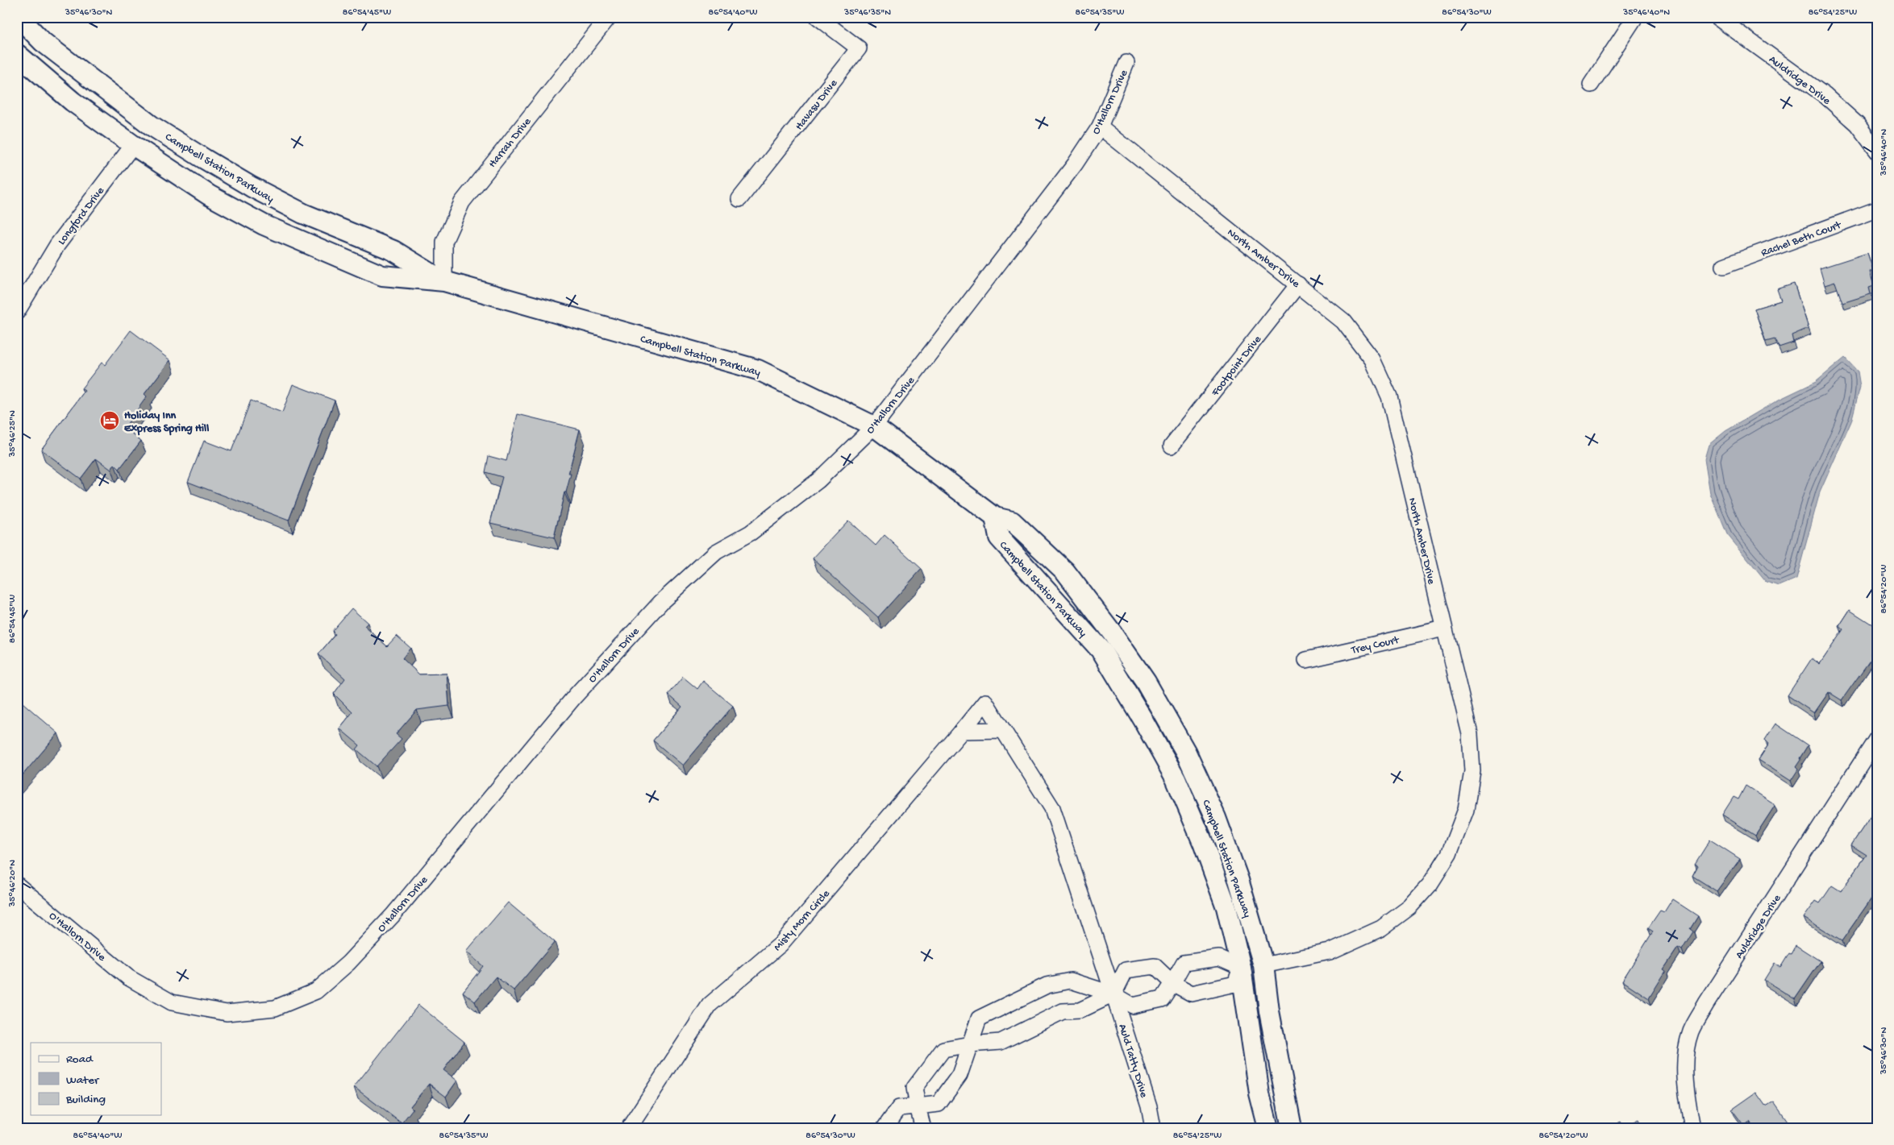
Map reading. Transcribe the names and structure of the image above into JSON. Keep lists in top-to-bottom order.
{
  "streets": {
    "street": [
      "Auldridge Drive",
      "O'Hallorn Drive",
      "Havasu Drive",
      "Harrah Drive",
      "Campbell Station Parkway",
      "Longford Drive",
      "Rachel Beth Court",
      "North Amber Drive",
      "Footpoint Drive",
      "Trey Court",
      "Misty Morn Circle",
      "Auld Tatty Drive"
    ]
  },
  "crossings": [
    ["O'Hallorn Drive", "Campbell Station Parkway"],
    ["O'Hallorn Drive", "North Amber Drive"],
    ["Harrah Drive", "Campbell Station Parkway"],
    ["Campbell Station Parkway", "Longford Drive"],
    ["Campbell Station Parkway", "North Amber Drive"],
    ["North Amber Drive", "Footpoint Drive"],
    ["North Amber Drive", "Trey Court"],
    ["Misty Morn Circle", "Auld Tatty Drive"]
  ],
  "places": {
    "hotel": ["Holiday Inn Express Spring Hill"]
  },
  "legend": ["Road", "Water", "Building"],
  "coordinates": [
    "35°46'30\"N",
    "86°54'45\"W",
    "86°54'40\"W",
    "35°46'35\"N",
    "86°54'35\"W",
    "86°54'30\"W",
    "35°46'40\"N",
    "86°54'25\"W",
    "35°46'25\"N",
    "86°54'20\"W",
    "35°46'20\"N"
  ]
}
